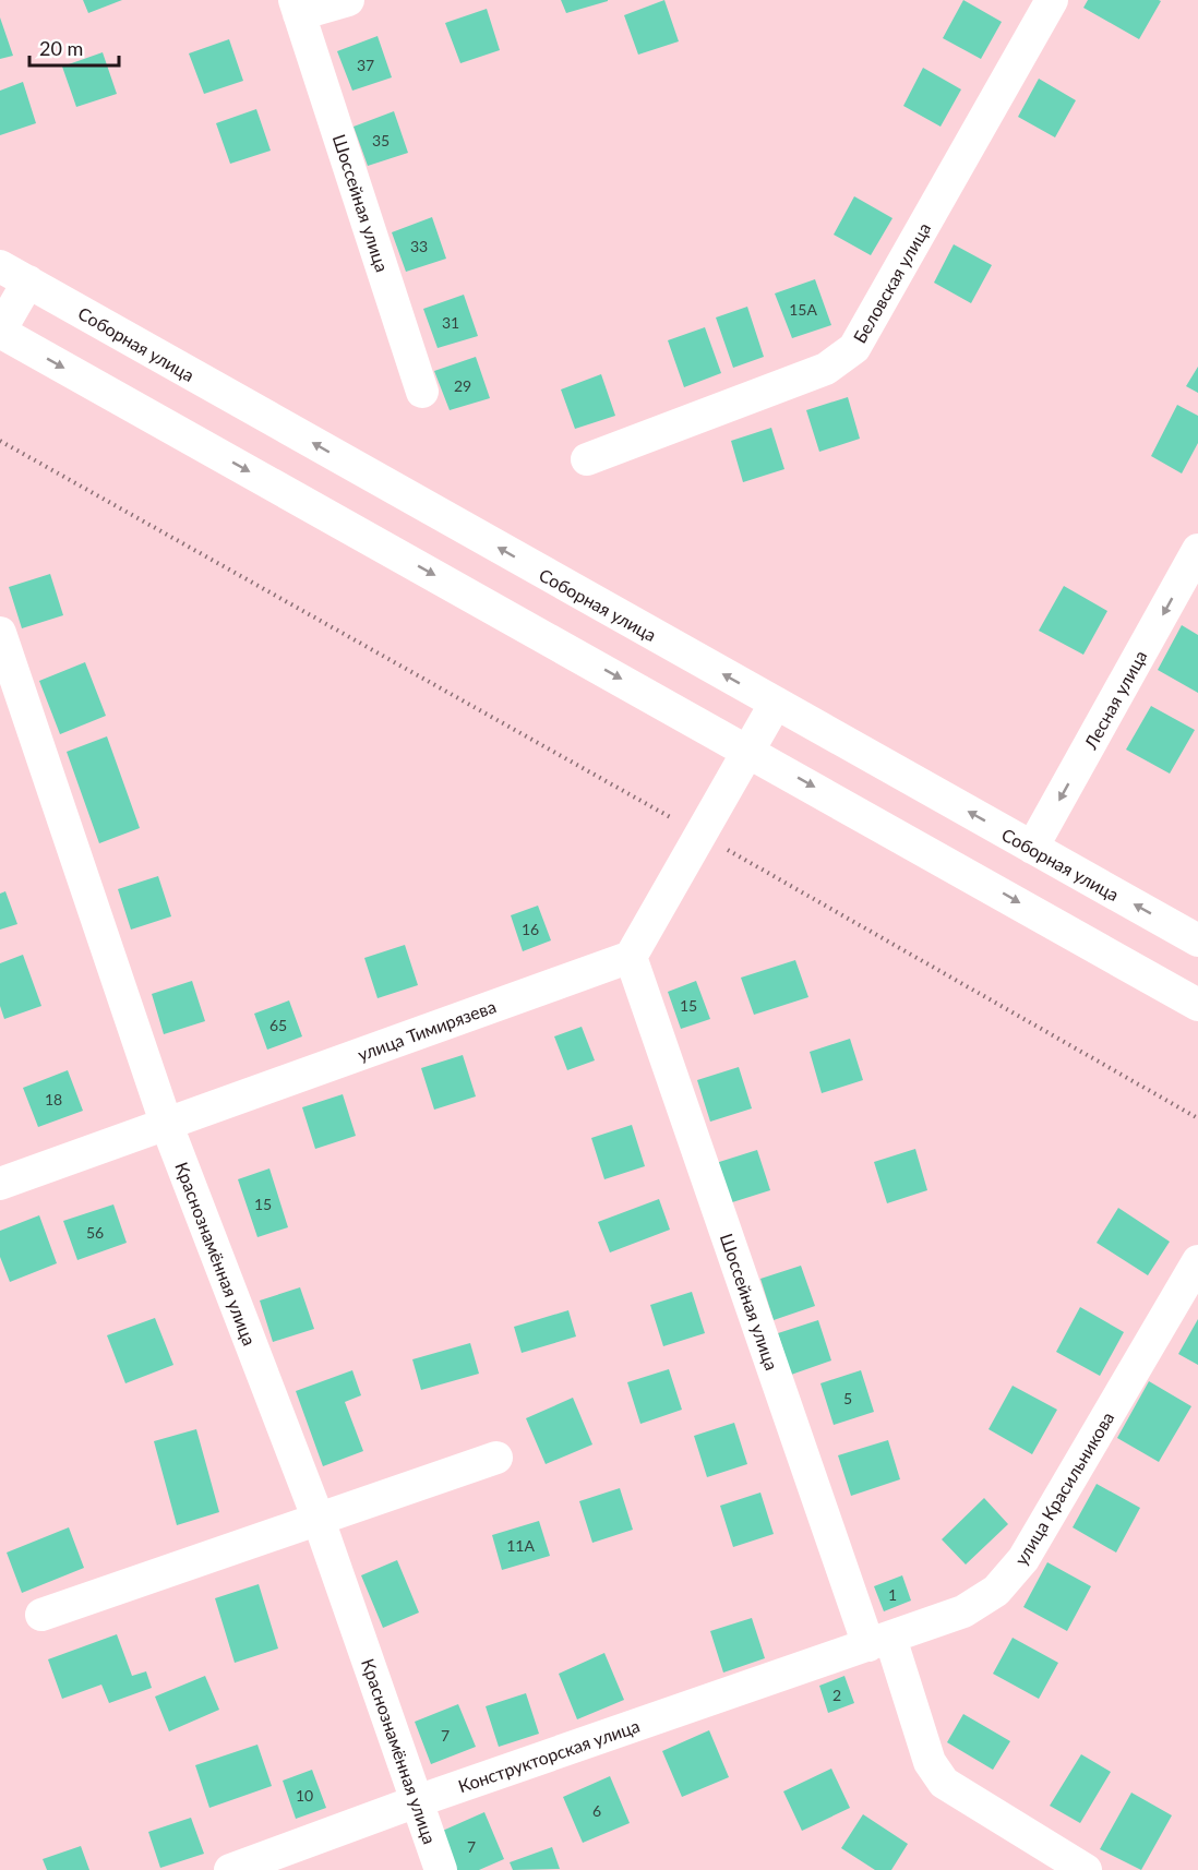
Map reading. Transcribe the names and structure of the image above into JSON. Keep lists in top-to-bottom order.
{
  "streets": {
    "street": [
      "Шоссейная улица",
      "Беловская улица",
      "Соборная улица",
      "Лесная улица",
      "улица Тимирязева",
      "Краснознамённая улица",
      "улица Красильникова",
      "Конструкторская улица"
    ]
  },
  "crossings": [
    ["Шоссейная улица", "улица Тимирязева"],
    ["Шоссейная улица", "улица Красильникова"],
    ["Шоссейная улица", "Конструкторская улица"],
    ["Соборная улица", "Лесная улица"],
    ["улица Тимирязева", "Краснознамённая улица"],
    ["Краснознамённая улица", "Конструкторская улица"],
    ["улица Красильникова", "Конструкторская улица"]
  ],
  "one_way": ["Лесная улица"],
  "house_numbers": [
    "37",
    "35",
    "33",
    "15А",
    "31",
    "29",
    "16",
    "15",
    "65",
    "18",
    "15",
    "56",
    "5",
    "11А",
    "1",
    "2",
    "7",
    "10",
    "6",
    "7"
  ],
  "scale_bar": "20 m"
}
